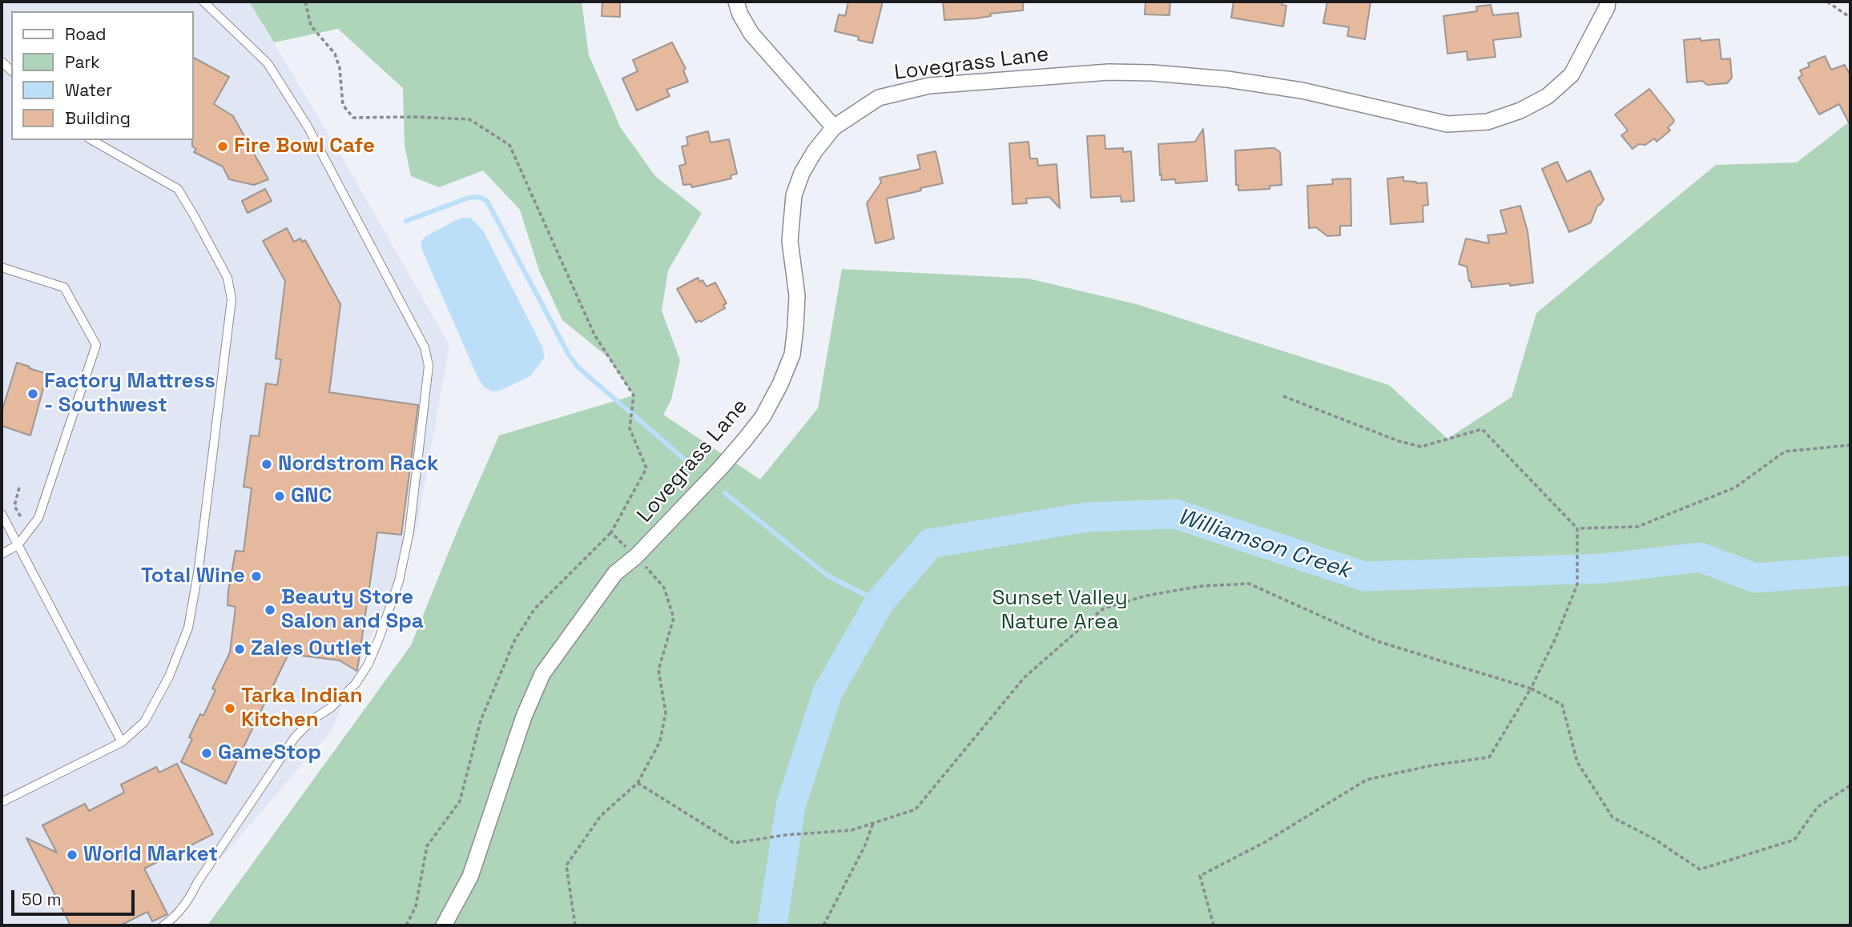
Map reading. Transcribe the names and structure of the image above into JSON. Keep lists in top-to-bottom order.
{
  "streets": {
    "street": ["Lovegrass Lane"]
  },
  "water": ["Williamson Creek"],
  "parks": ["Sunset Valley Nature Area"],
  "places": [
    "Fire Bowl Cafe",
    "Factory Mattress - Southwest",
    "Nordstrom Rack",
    "GNC",
    "Total Wine",
    "Beauty Store Salon and Spa",
    "Zales Outlet",
    "Tarka Indian Kitchen",
    "GameStop",
    "World Market"
  ],
  "legend": [
    "Road",
    "Park",
    "Water",
    "Building"
  ],
  "scale_bar": "50 m"
}
